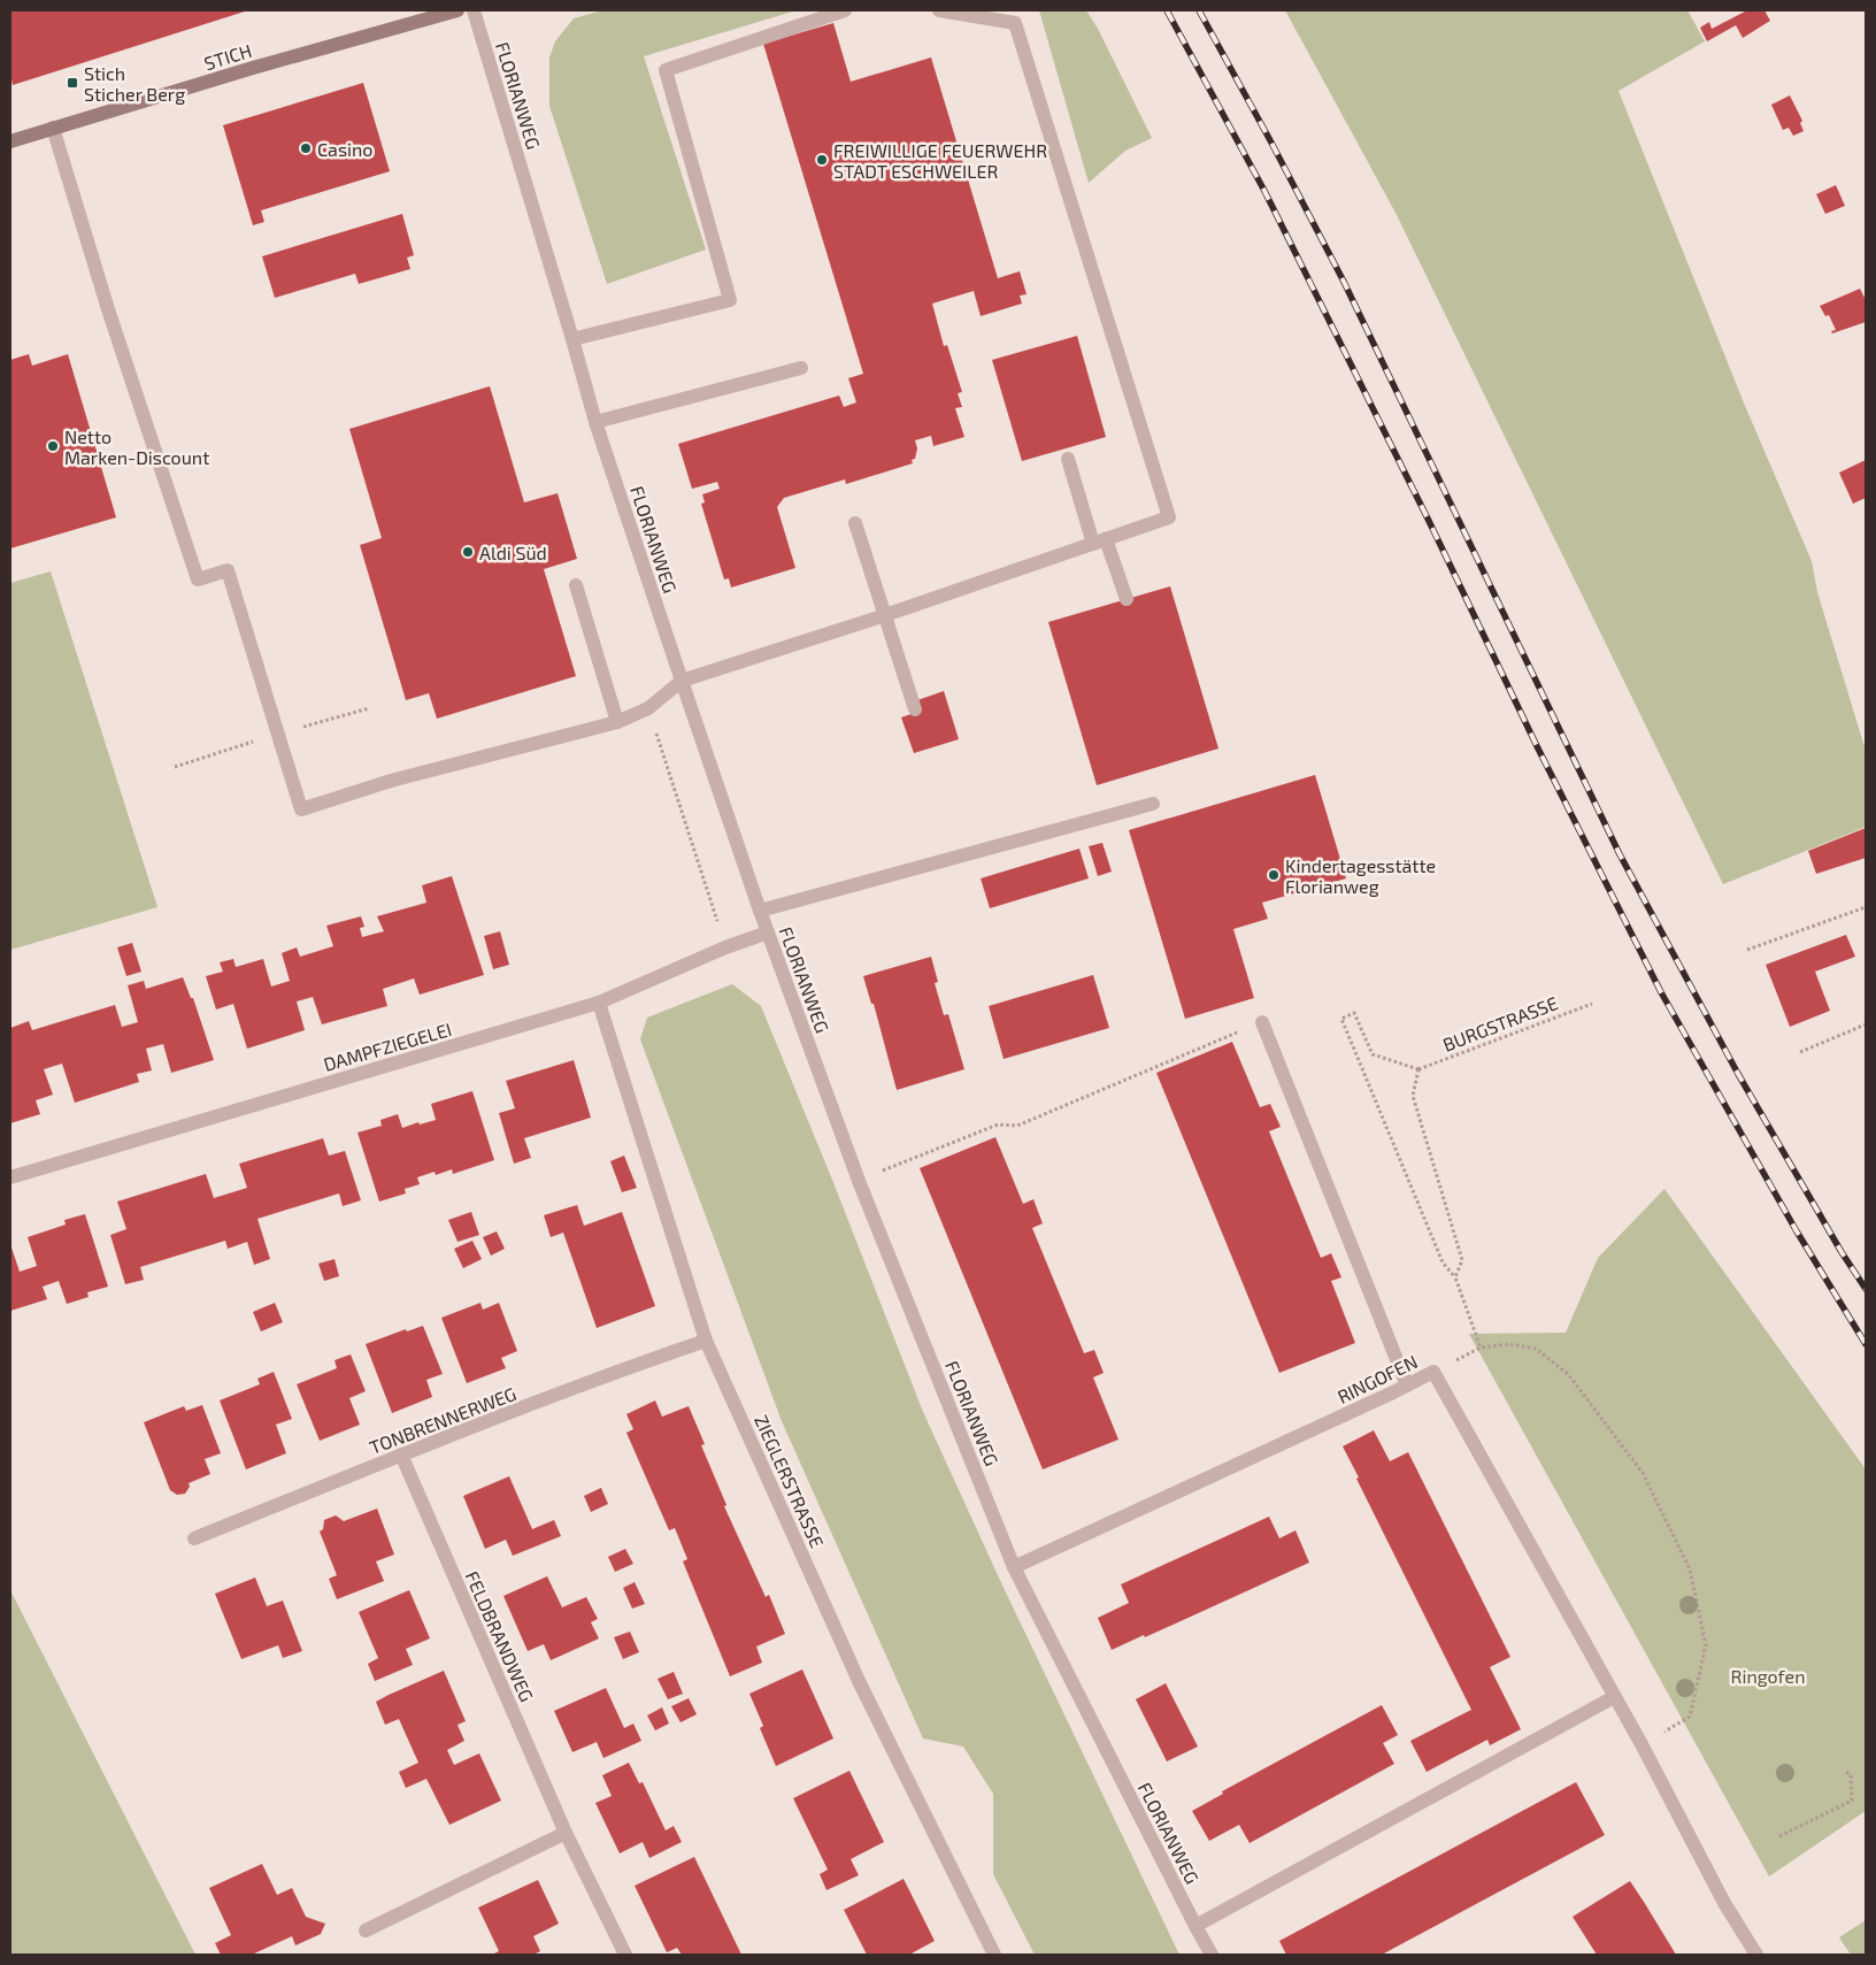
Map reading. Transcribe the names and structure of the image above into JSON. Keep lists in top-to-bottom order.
{
  "streets": {
    "main road": ["STICH"],
    "street": [
      "FLORIANWEG",
      "DAMPFZIEGELEI",
      "RINGOFEN",
      "TONBRENNERWEG",
      "ZIEGLERSTRASSE",
      "FELDBRANDWEG"
    ],
    "path": ["BURGSTRASSE"]
  },
  "crossings": [
    ["FLORIANWEG", "DAMPFZIEGELEI"],
    ["FLORIANWEG", "RINGOFEN"],
    ["DAMPFZIEGELEI", "ZIEGLERSTRASSE"],
    ["TONBRENNERWEG", "ZIEGLERSTRASSE"],
    ["TONBRENNERWEG", "FELDBRANDWEG"]
  ],
  "parks": ["Ringofen"],
  "places": {
    "transit": ["Stich Sticher Berg"],
    "other": [
      "Casino",
      "FREIWILLIGE FEUERWEHR STADT ESCHWEILER",
      "Netto Marken-Discount",
      "Aldi Süd",
      "Kindertagesstätte Florianweg"
    ]
  }
}
